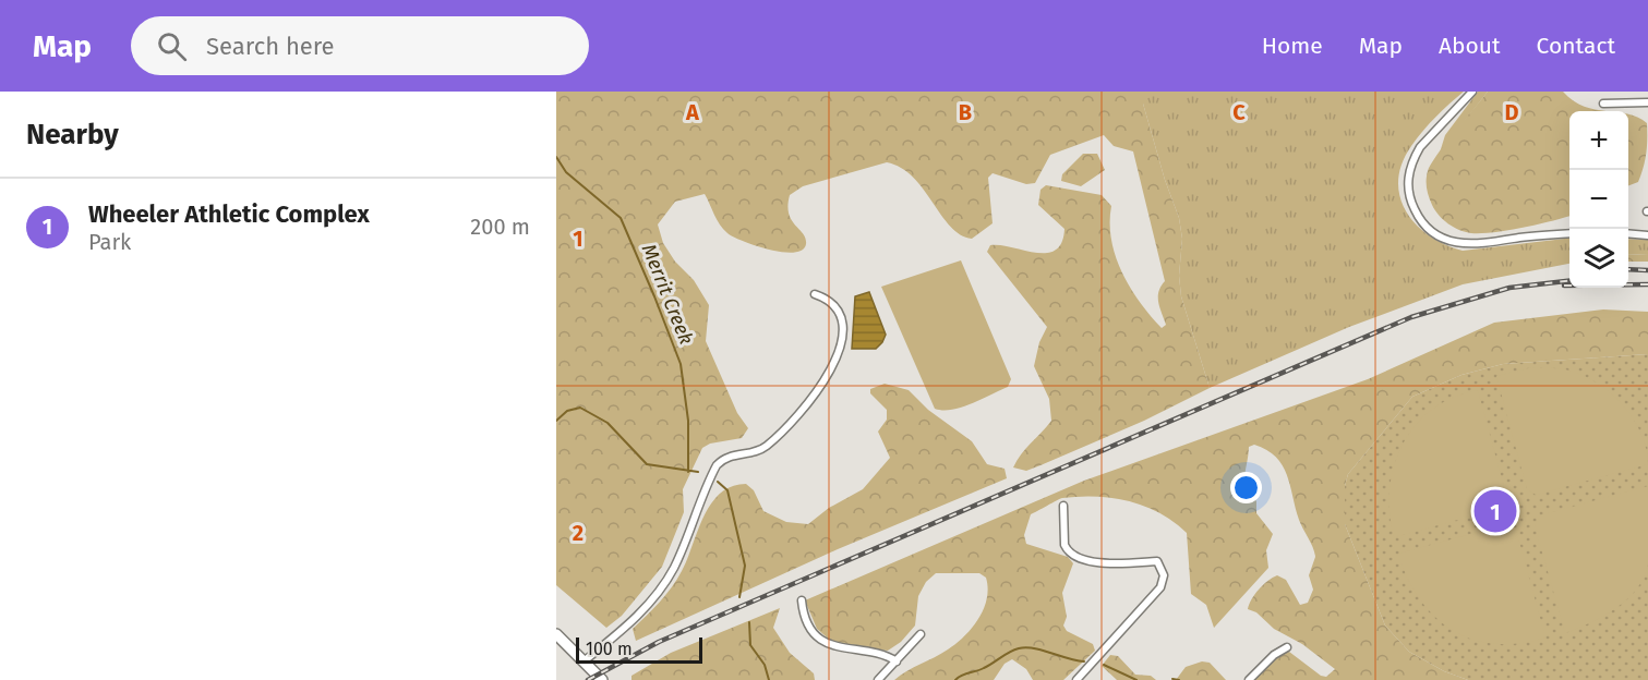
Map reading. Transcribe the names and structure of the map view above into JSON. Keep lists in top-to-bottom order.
{
  "water": ["Merrit Creek"],
  "scale_bar": "100 m",
  "page": {
    "header": "Map",
    "search": "Search here",
    "nav": [
      "Home",
      "Map",
      "About",
      "Contact"
    ],
    "heading": "Nearby",
    "map_buttons": ["+", "−"],
    "list": [
      {
        "mark": "1",
        "name": "Wheeler Athletic Complex",
        "note": "Park",
        "value": "200 m"
      }
    ],
    "pins": "1",
    "scale": "100 m"
  },
  "grid": {
    "columns": [
      "A",
      "B",
      "C",
      "D"
    ],
    "rows": ["1", "2"]
  }
}
